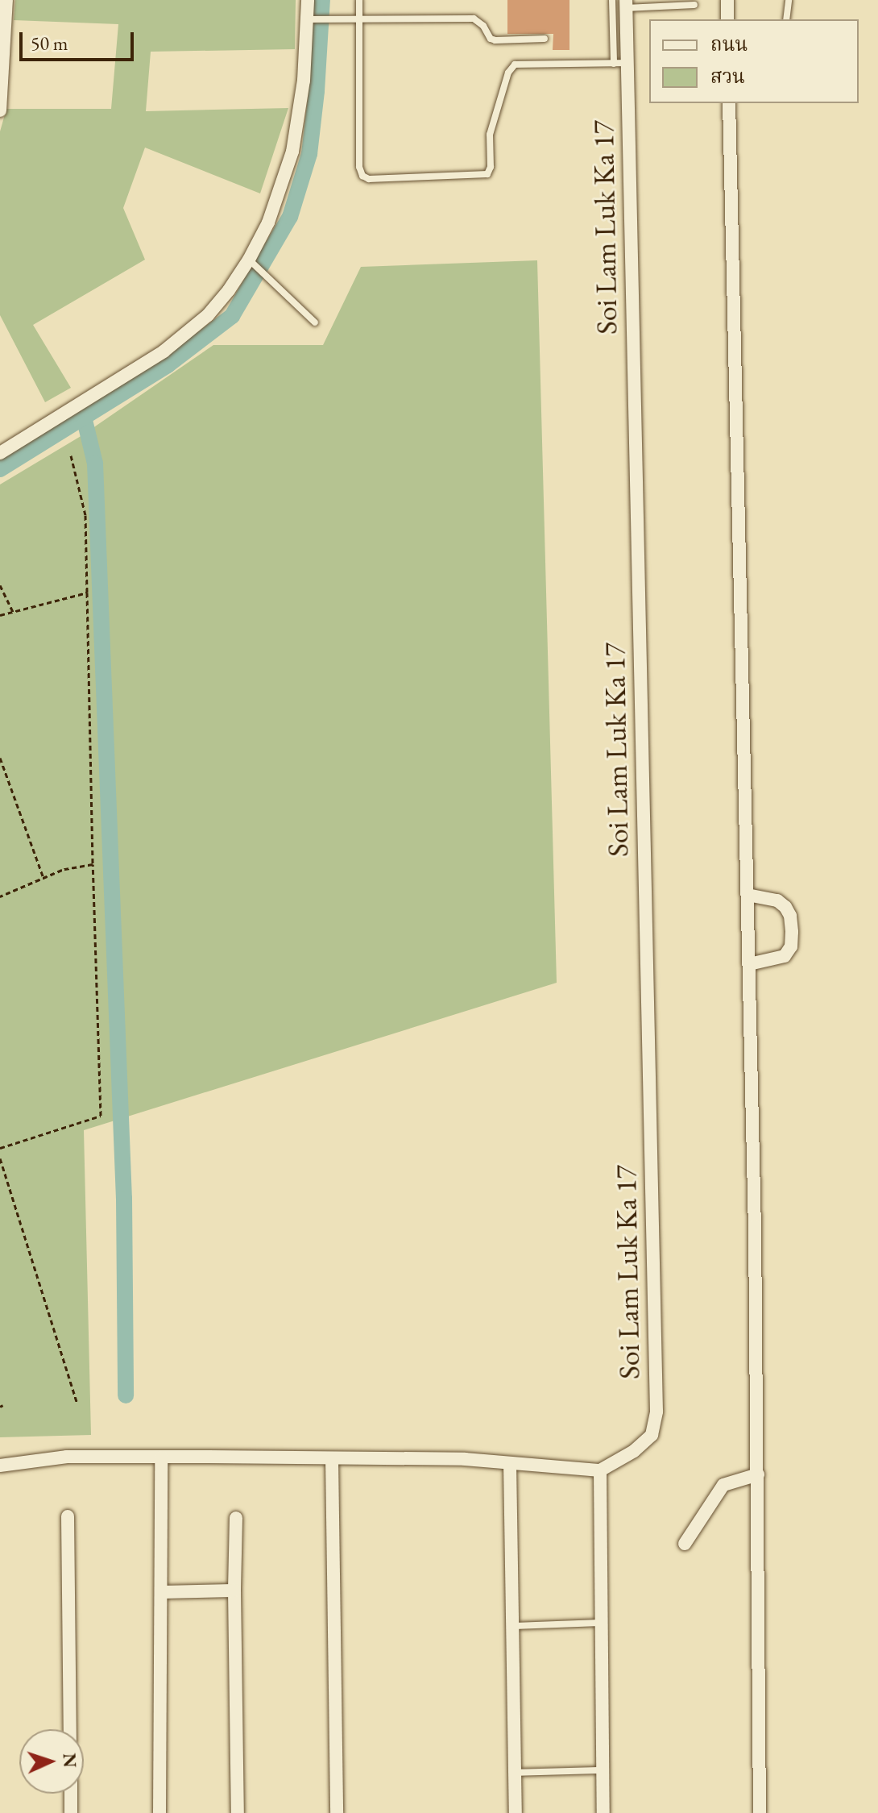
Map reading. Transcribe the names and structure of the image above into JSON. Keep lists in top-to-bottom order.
{
  "streets": {
    "street": ["Soi Lam Luk Ka 17"]
  },
  "legend": ["ถนน", "สวน"],
  "scale_bar": "50 m",
  "north": "right"
}
